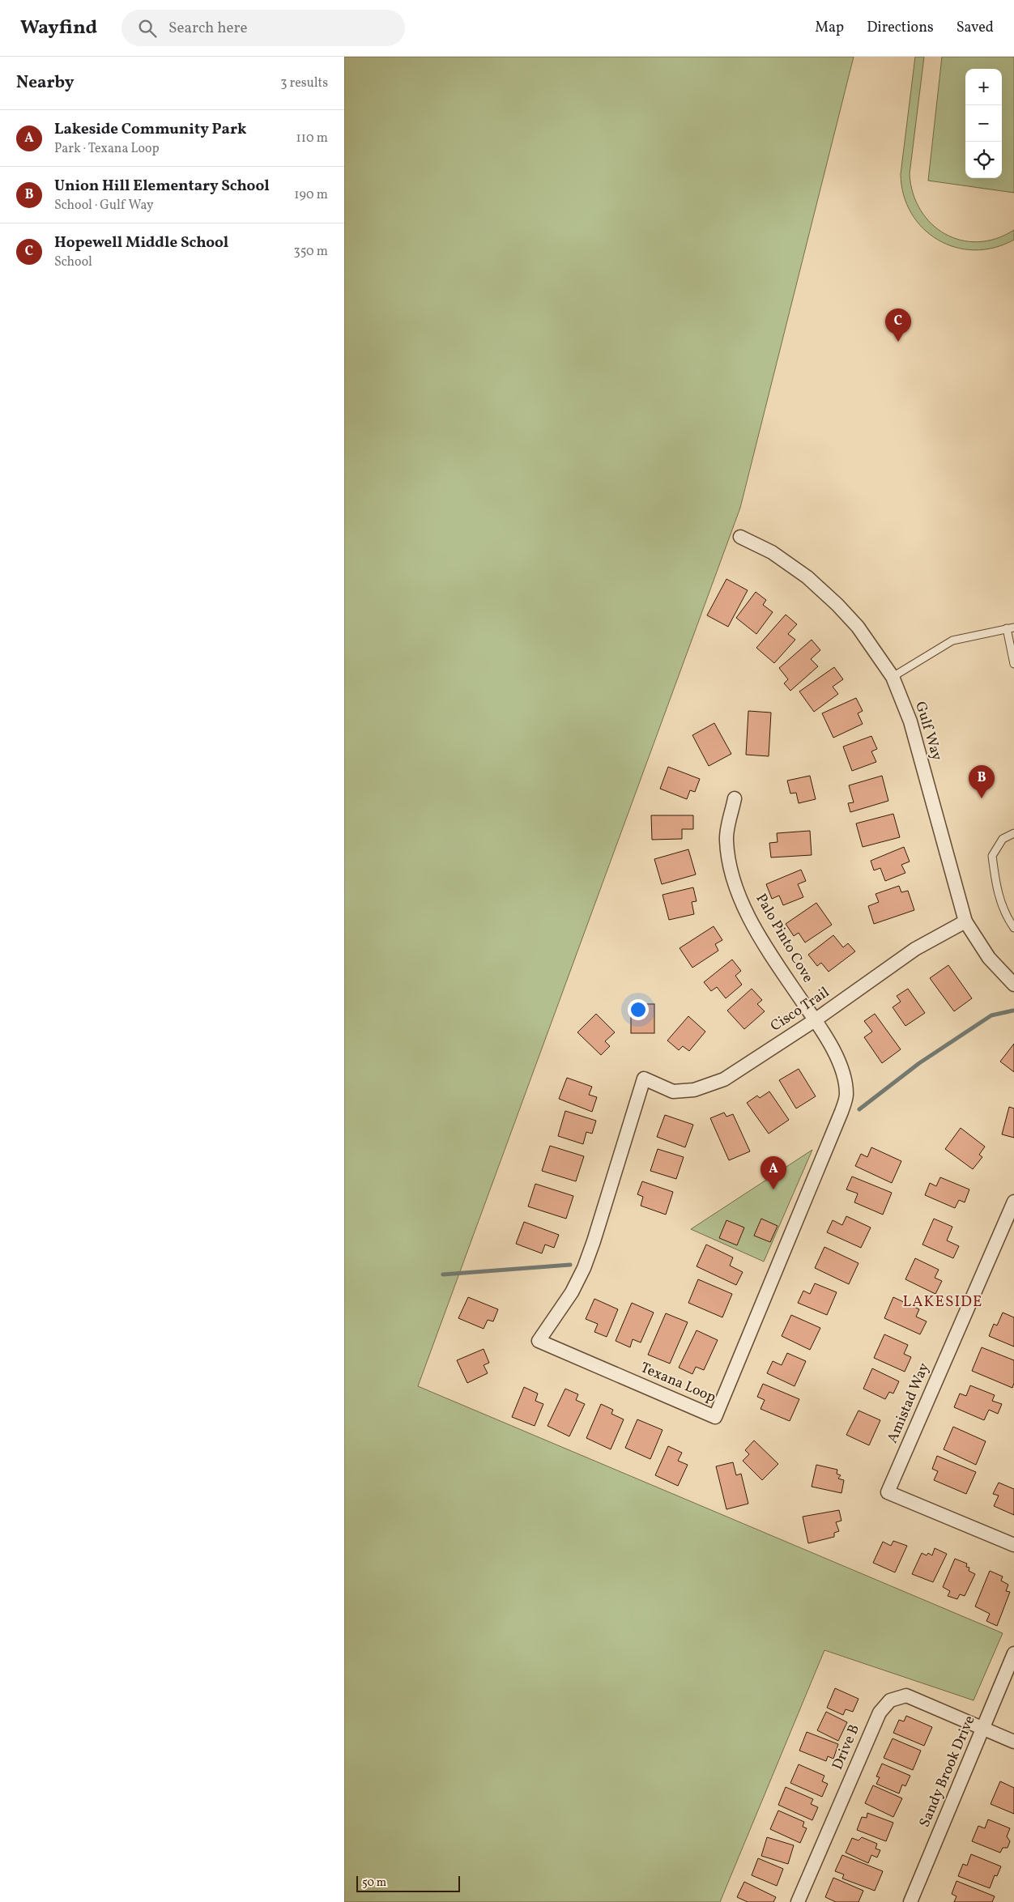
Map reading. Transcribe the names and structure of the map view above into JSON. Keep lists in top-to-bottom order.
{
  "streets": {
    "street": [
      "Gulf Way",
      "Palo Pinto Cove",
      "Cisco Trail",
      "Texana Loop",
      "Amistad Way",
      "Drive B",
      "Sandy Brook Drive"
    ]
  },
  "crossings": [
    ["Gulf Way", "Cisco Trail"],
    ["Palo Pinto Cove", "Cisco Trail"],
    ["Palo Pinto Cove", "Texana Loop"],
    ["Cisco Trail", "Texana Loop"],
    ["Drive B", "Sandy Brook Drive"]
  ],
  "districts": ["LAKESIDE"],
  "scale_bar": "50 m",
  "page": {
    "header": "Wayfind",
    "search": "Search here",
    "nav": ["Map", "Directions", "Saved"],
    "heading": ["Nearby", "3 results"],
    "map_buttons": ["+", "−"],
    "list": [
      {
        "mark": "A",
        "name": "Lakeside Community Park",
        "note": "Park · Texana Loop",
        "value": "110 m"
      },
      {
        "mark": "B",
        "name": "Union Hill Elementary School",
        "note": "School · Gulf Way",
        "value": "190 m"
      },
      {
        "mark": "C",
        "name": "Hopewell Middle School",
        "note": "School",
        "value": "350 m"
      }
    ],
    "pins": ["C", "B", "A"],
    "scale": "50 m"
  }
}
